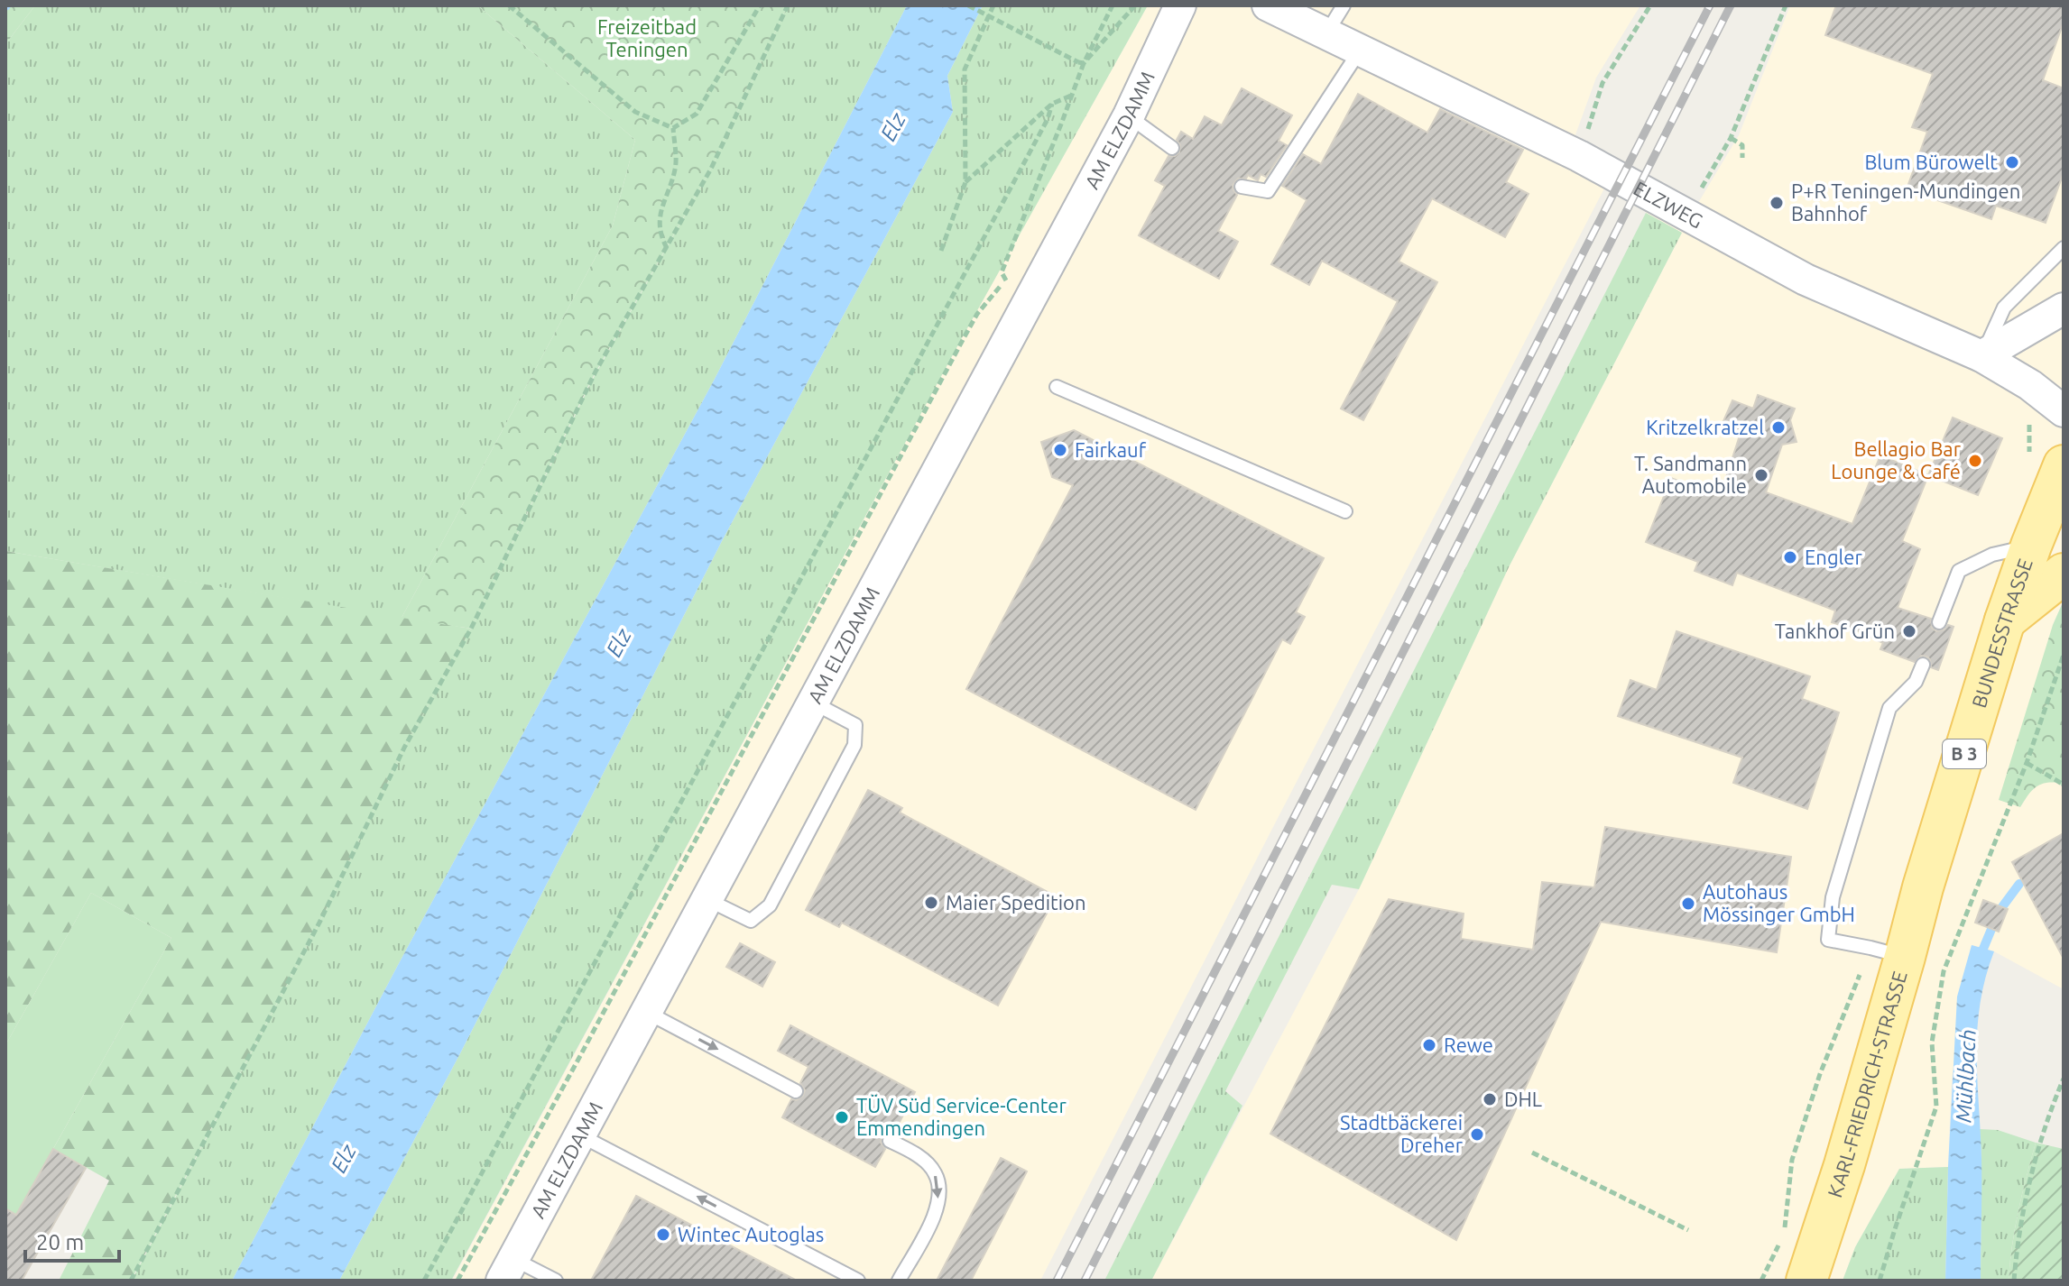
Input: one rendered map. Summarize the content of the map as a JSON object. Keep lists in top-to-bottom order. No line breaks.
{"streets":{"main road":["BUNDESSTRASSE","B 3","KARL-FRIEDRICH-STRASSE"],"street":["AM ELZDAMM","ELZWEG"]},"crossings":[["BUNDESSTRASSE","KARL-FRIEDRICH-STRASSE"]],"water":["Elz","Mühlbach"],"parks":["Freizeitbad Teningen"],"places":["Blum Bürowelt","P+R Teningen-Mundingen Bahnhof","Kritzelkratzel","Fairkauf","Bellagio Bar Lounge & Café","T. Sandmann Automobile","Engler","Tankhof Grün","Maier Spedition","Autohaus Mössinger GmbH","Rewe","DHL","TÜV Süd Service-Center Emmendingen","Stadtbäckerei Dreher","Wintec Autoglas"],"scale_bar":"20 m"}
